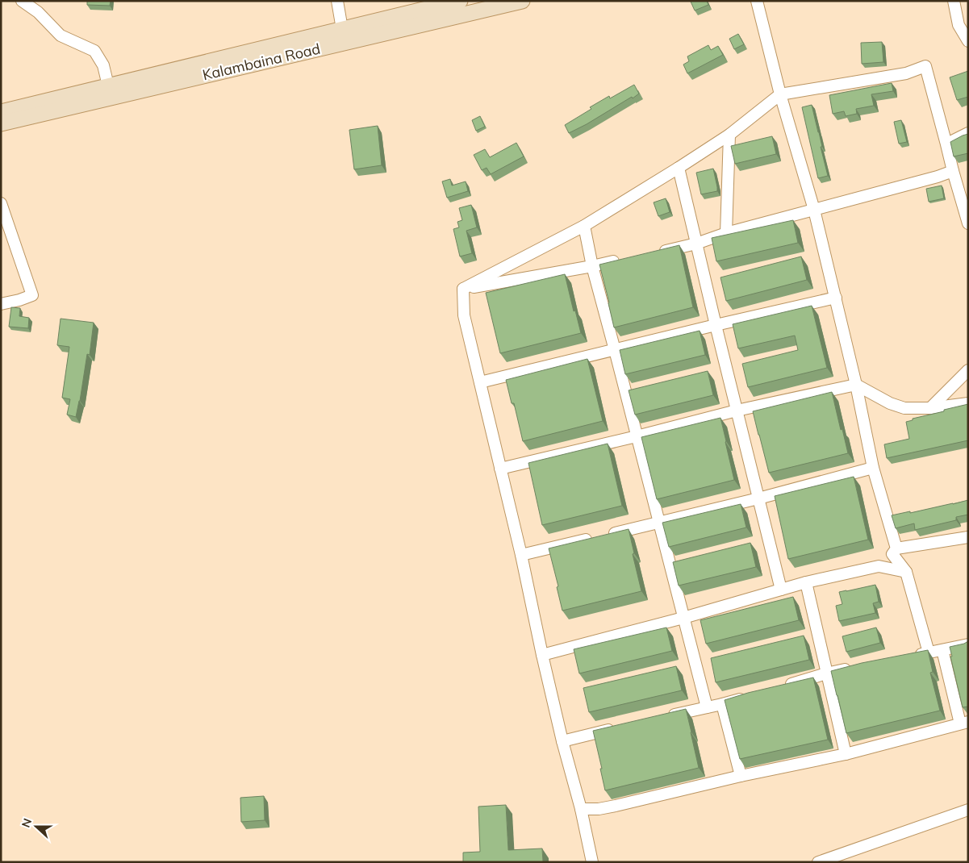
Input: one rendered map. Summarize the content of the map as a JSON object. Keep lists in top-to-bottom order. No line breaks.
{"streets":{"main road":["Kalambaina Road"]},"north":"left"}
